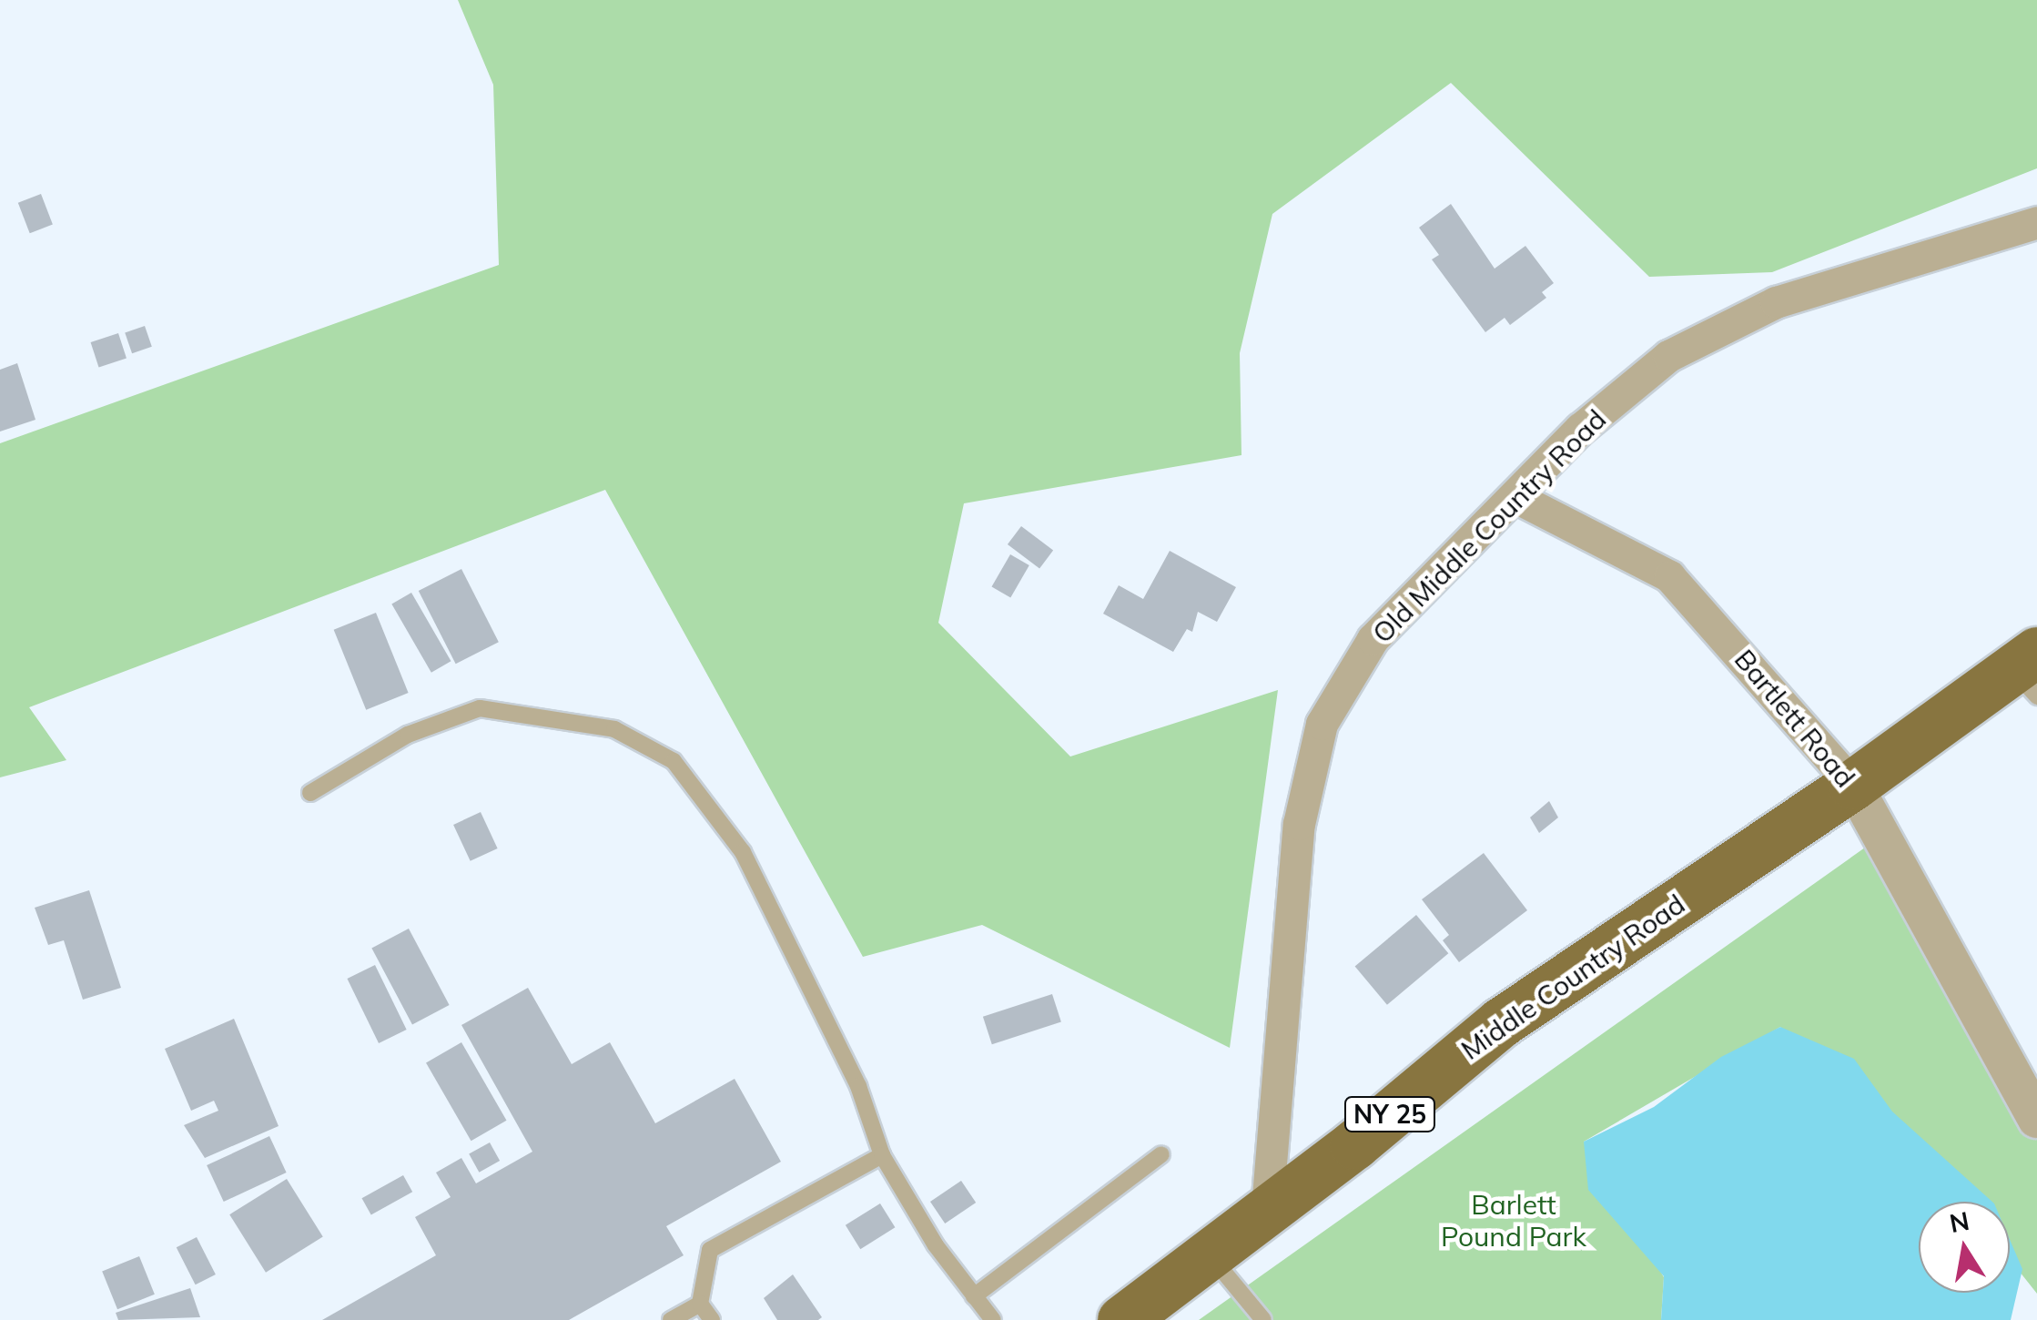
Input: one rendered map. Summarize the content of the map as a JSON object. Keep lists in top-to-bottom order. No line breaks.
{"streets":{"main road":["Middle Country Road","NY 25"],"street":["Old Middle Country Road","Bartlett Road"]},"crossings":[["Old Middle Country Road","Bartlett Road"],["Old Middle Country Road","Middle Country Road"],["Bartlett Road","Middle Country Road"]],"parks":["Barlett Pound Park"],"north":"top"}
